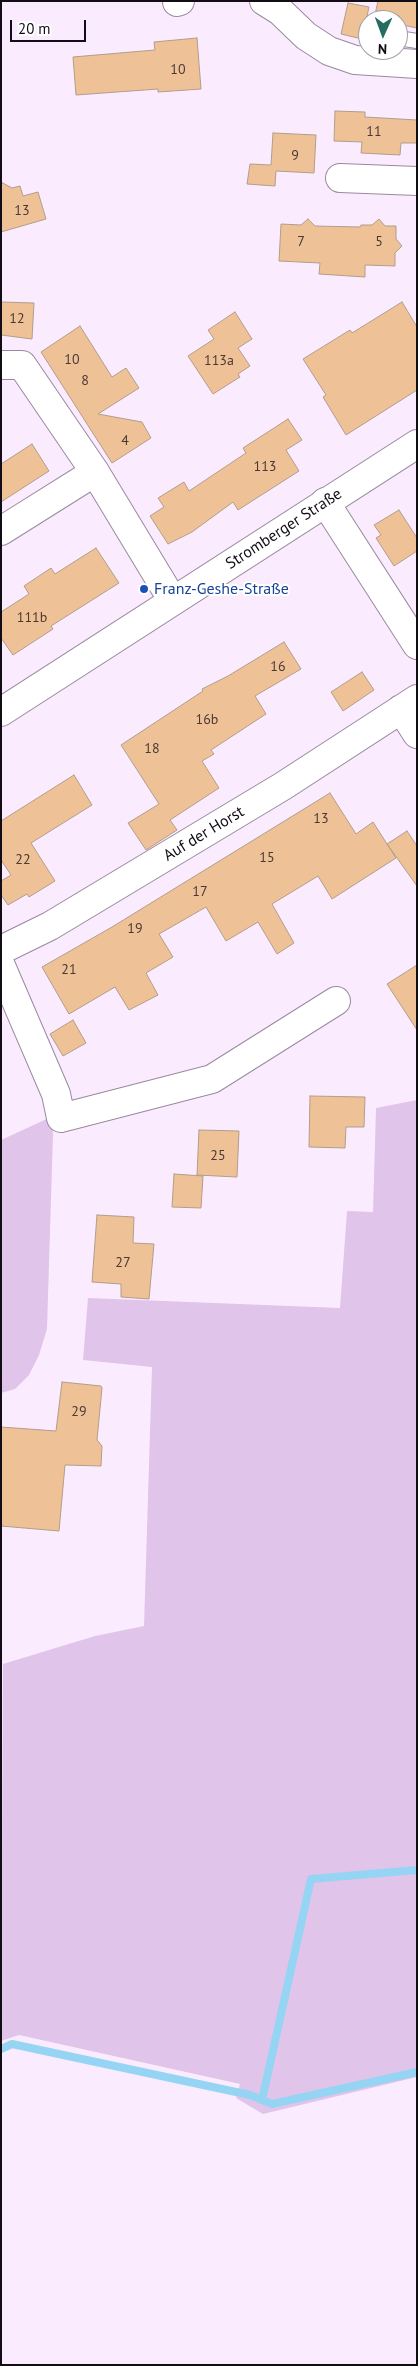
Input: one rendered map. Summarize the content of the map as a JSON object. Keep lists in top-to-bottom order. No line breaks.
{"streets":{"street":["Stromberger Straße","Auf der Horst"]},"places":["Franz-Geshe-Straße"],"house_numbers":["10","11","9","13","7","5","12","10","113a","8","4","113","111b","16","16b","18","13","15","22","17","19","21","25","27","29"],"scale_bar":"20 m","north":"bottom"}
